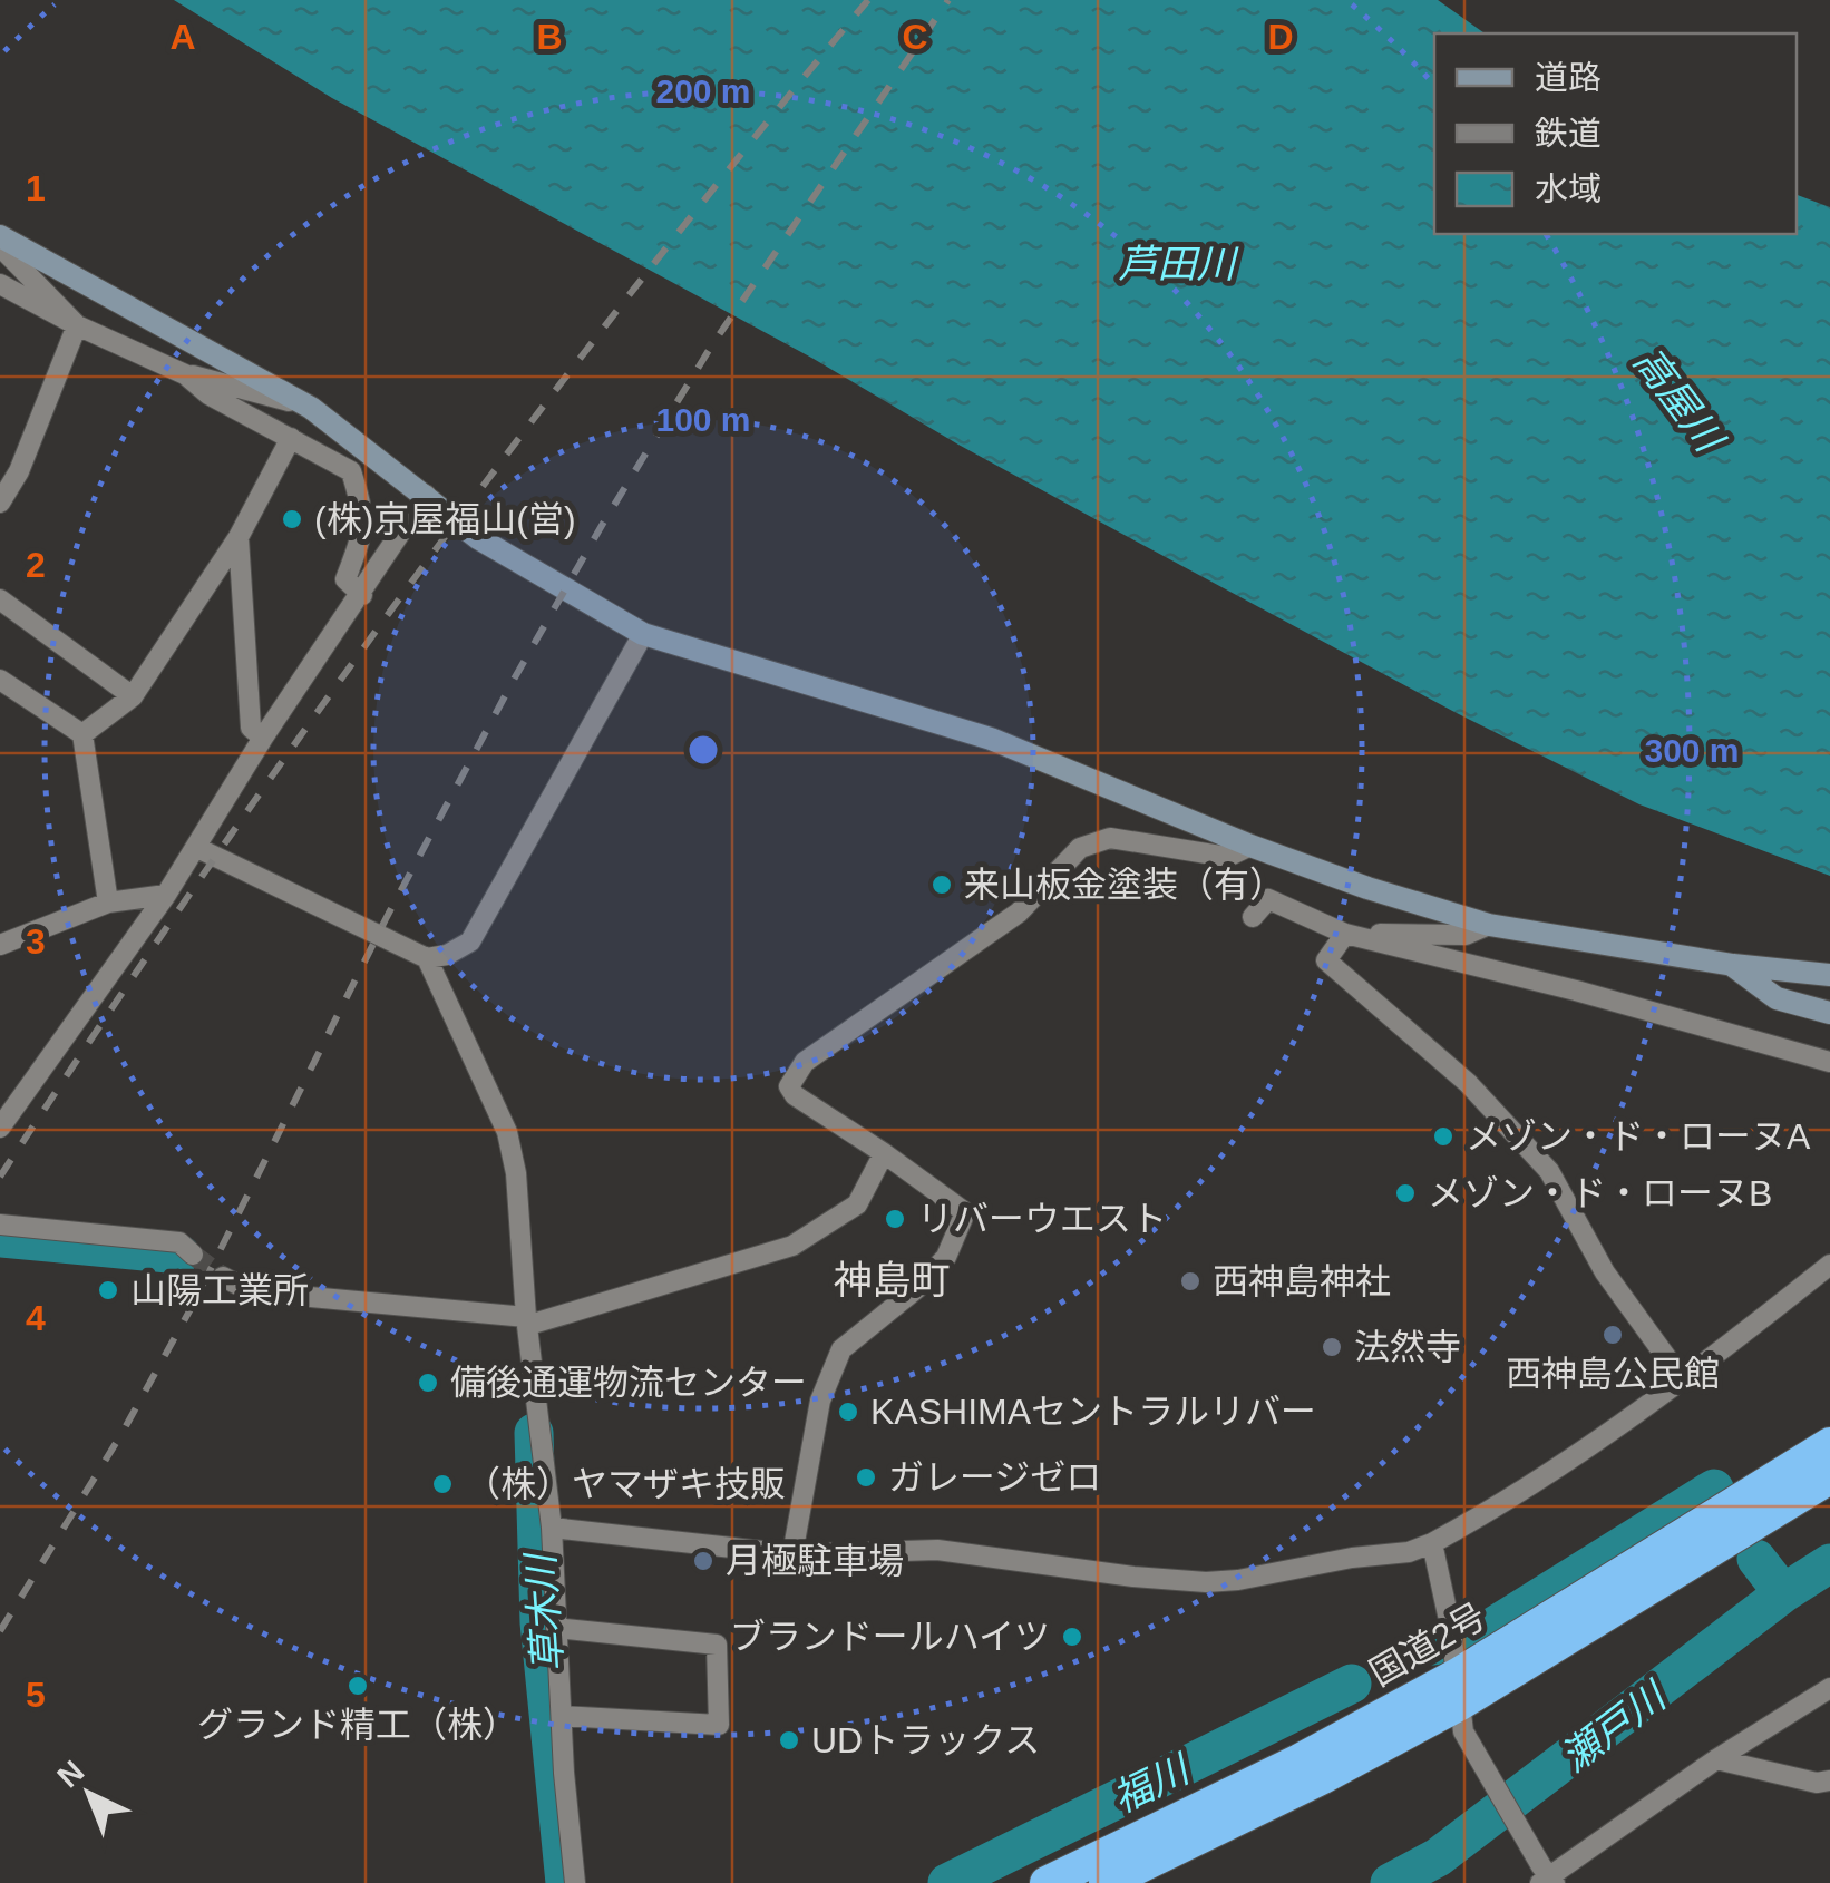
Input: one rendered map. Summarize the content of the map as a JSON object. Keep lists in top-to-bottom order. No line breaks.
{"streets":{"highway":["国道2号"]},"districts":["神島町"],"water":["芦田川","高屋川","草木川","瀬戸川","福川"],"places":["(株)京屋福山(営)","来山板金塗装（有）","メゾン・ド・ローヌA","メゾン・ド・ローヌB","リバーウエスト","西神島神社","山陽工業所","西神島公民館","法然寺","備後通運物流センター","KASHIMAセントラルリバー","ガレージゼロ","（株）ヤマザキ技販","月極駐車場","ブランドールハイツ","グランド精工（株）","UDトラックス"],"legend":["道路","鉄道","水域"],"north":"top left","grid":{"columns":["A","B","C","D"],"rows":["1","2","3","4","5"]},"rings":["200 m","100 m","300 m"]}
